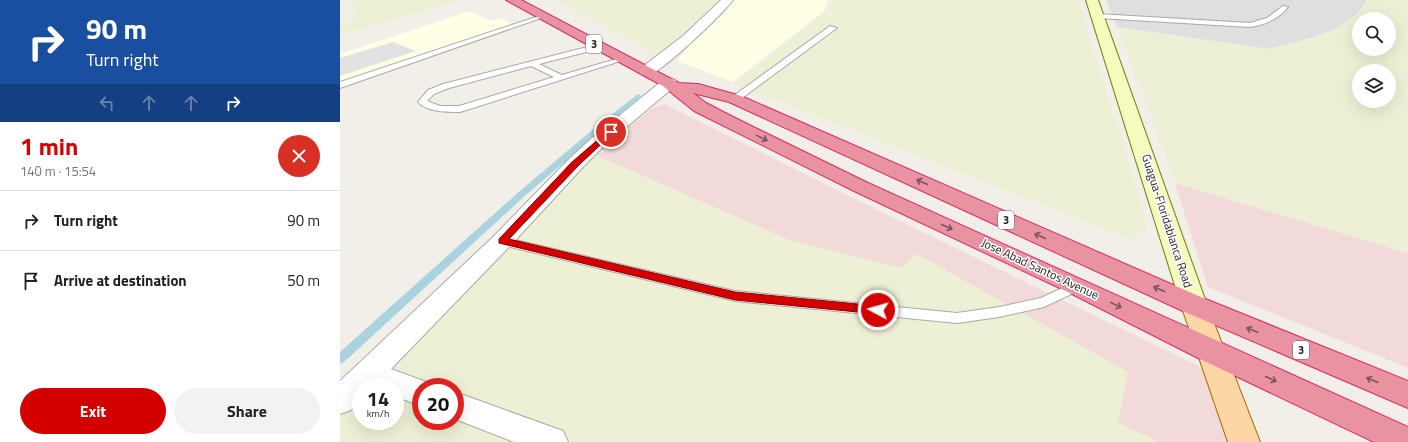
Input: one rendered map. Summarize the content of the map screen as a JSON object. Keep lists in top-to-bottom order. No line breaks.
{"streets":{"highway":["3","Jose Abad Santos Avenue"],"main road":["Guagua-Floridablanca Road"]},"crossings":[["Guagua-Floridablanca Road","Jose Abad Santos Avenue"]],"page":{"turn":["90 m","Turn right"],"heading":["1 min","140 m · 15:54"],"list":[{"name":"Turn right","value":"90 m"},{"name":"Arrive at destination","value":"50 m"}],"speed":"14 km/h","limit":"20","buttons":["Exit","Share"]}}
